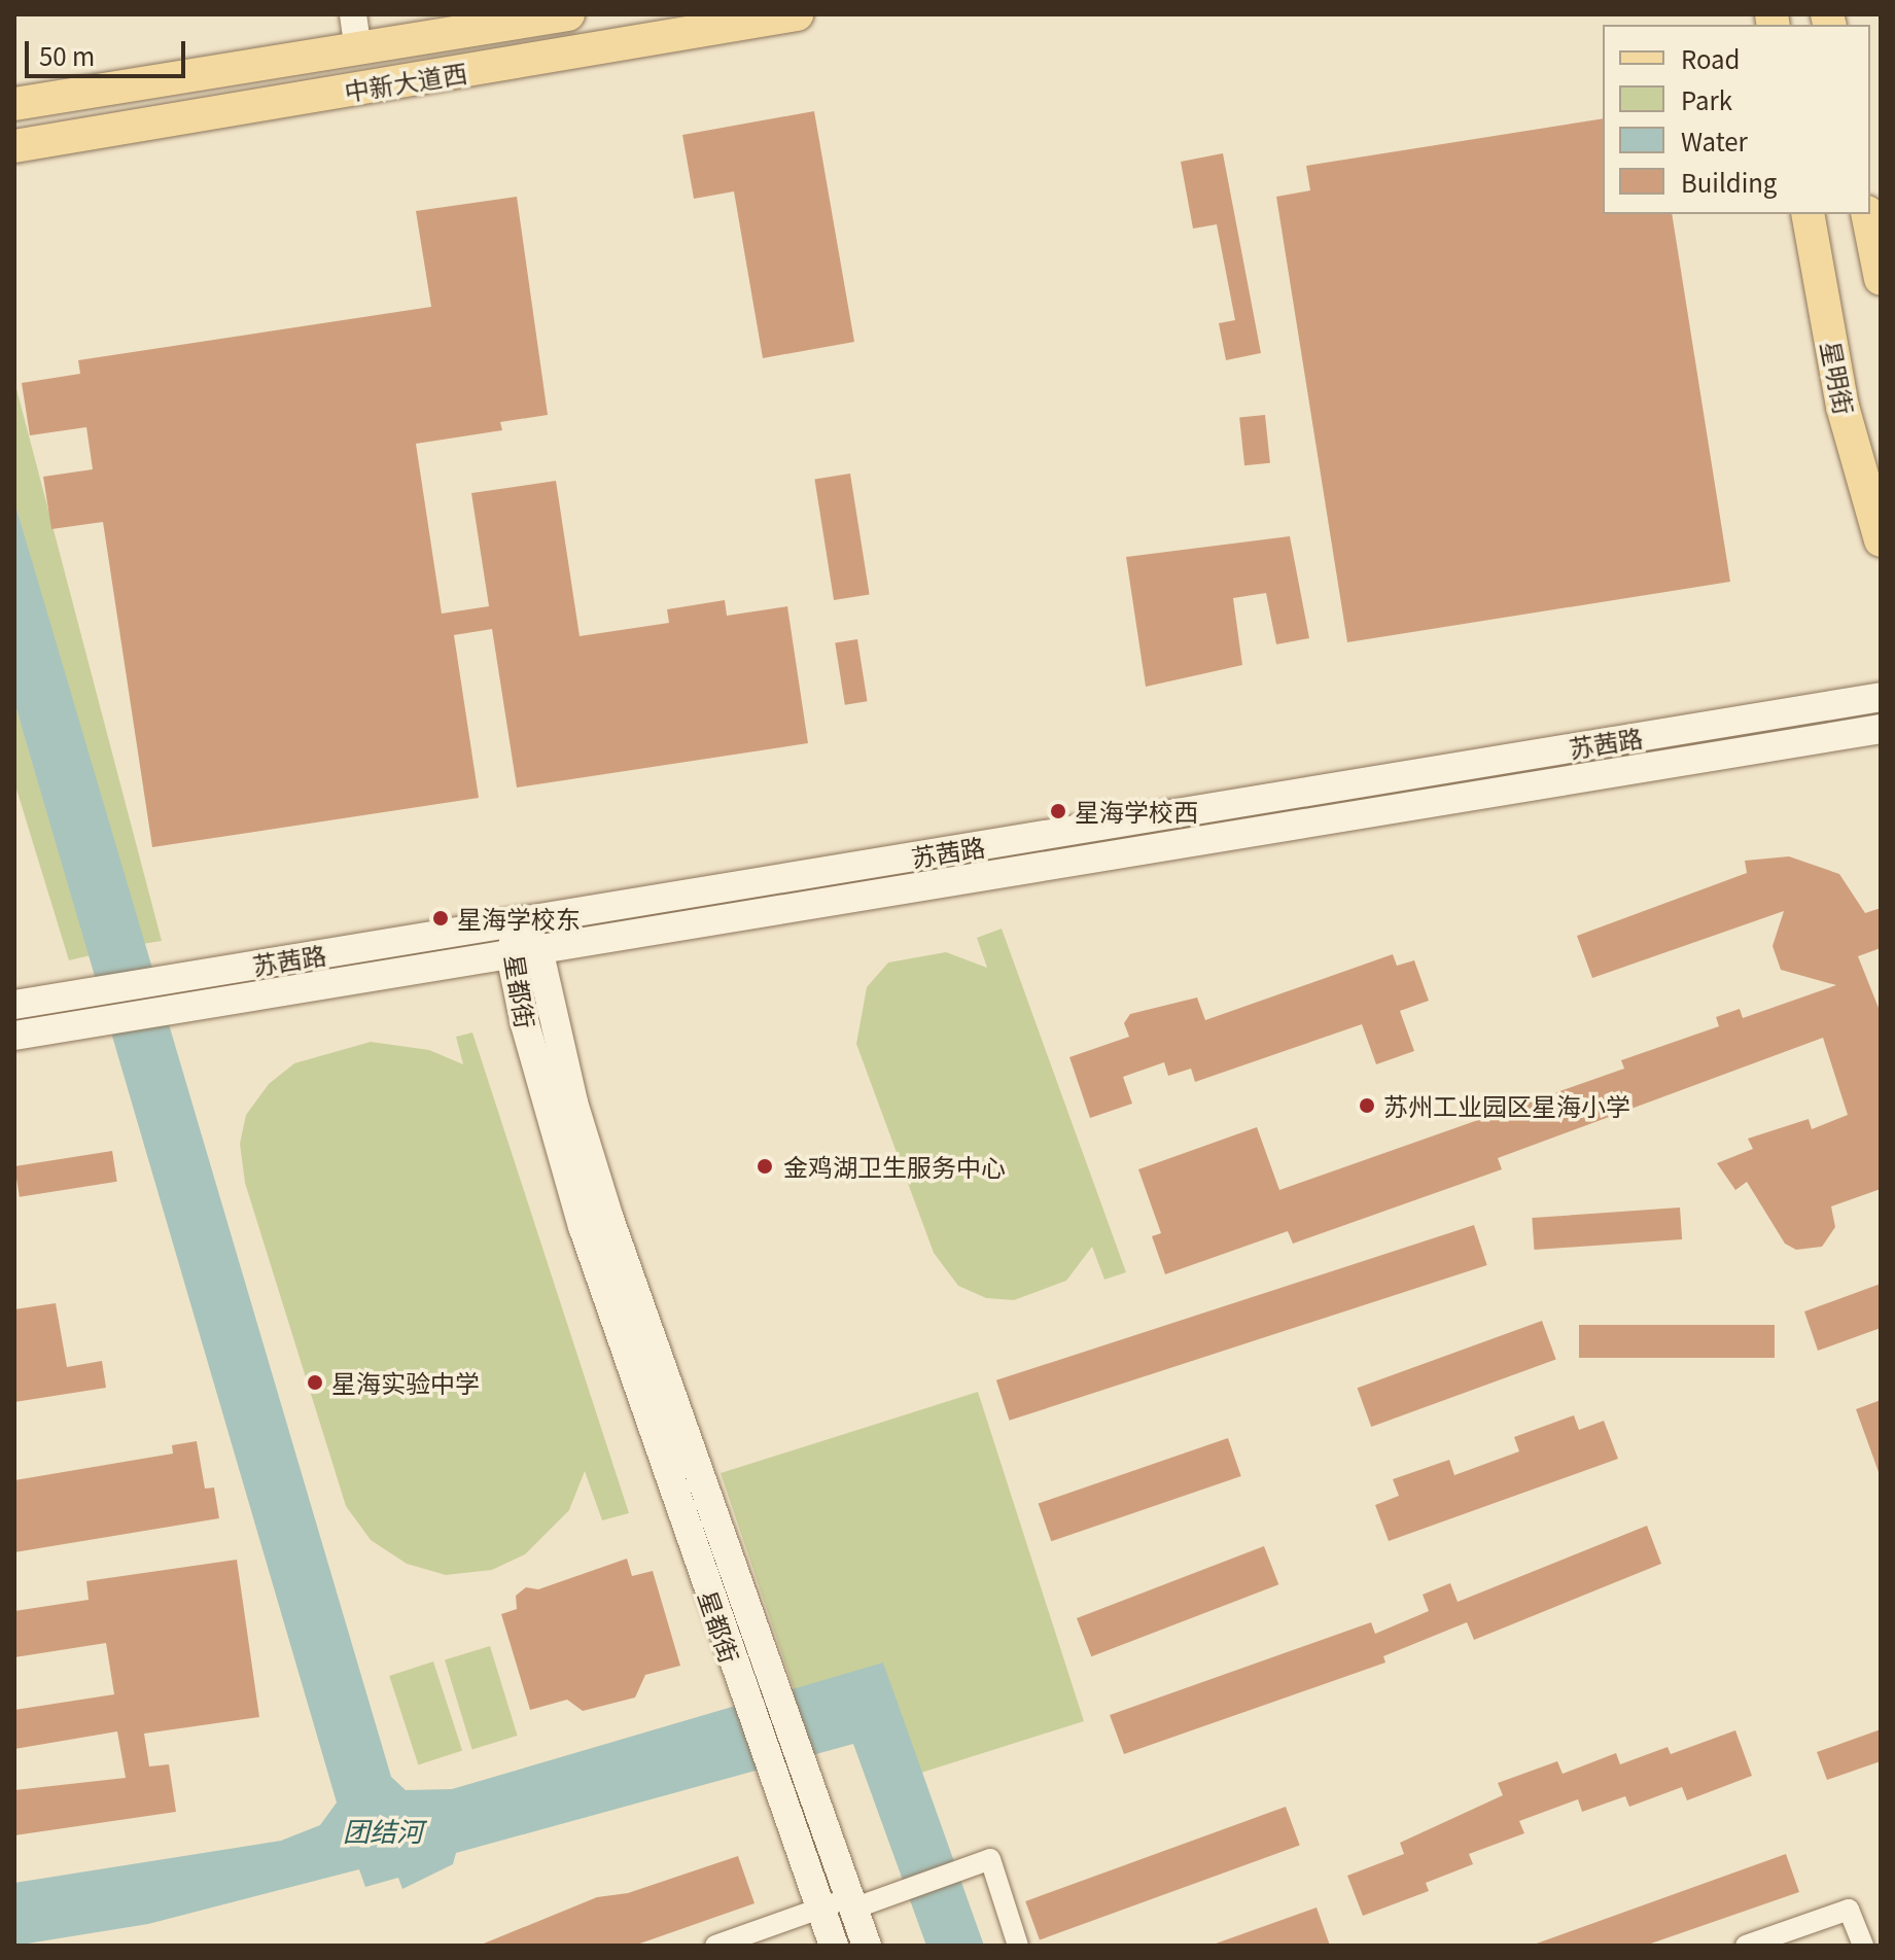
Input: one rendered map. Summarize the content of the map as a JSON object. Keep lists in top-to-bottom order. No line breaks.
{"streets":{"main road":["中新大道西","星明街","苏茜路","星都街"]},"crossings":[["苏茜路","星都街"]],"water":["团结河"],"places":["星海学校西","星海学校东","苏州工业园区星海小学","金鸡湖卫生服务中心","星海实验中学"],"legend":["Road","Park","Water","Building"],"scale_bar":"50 m"}
